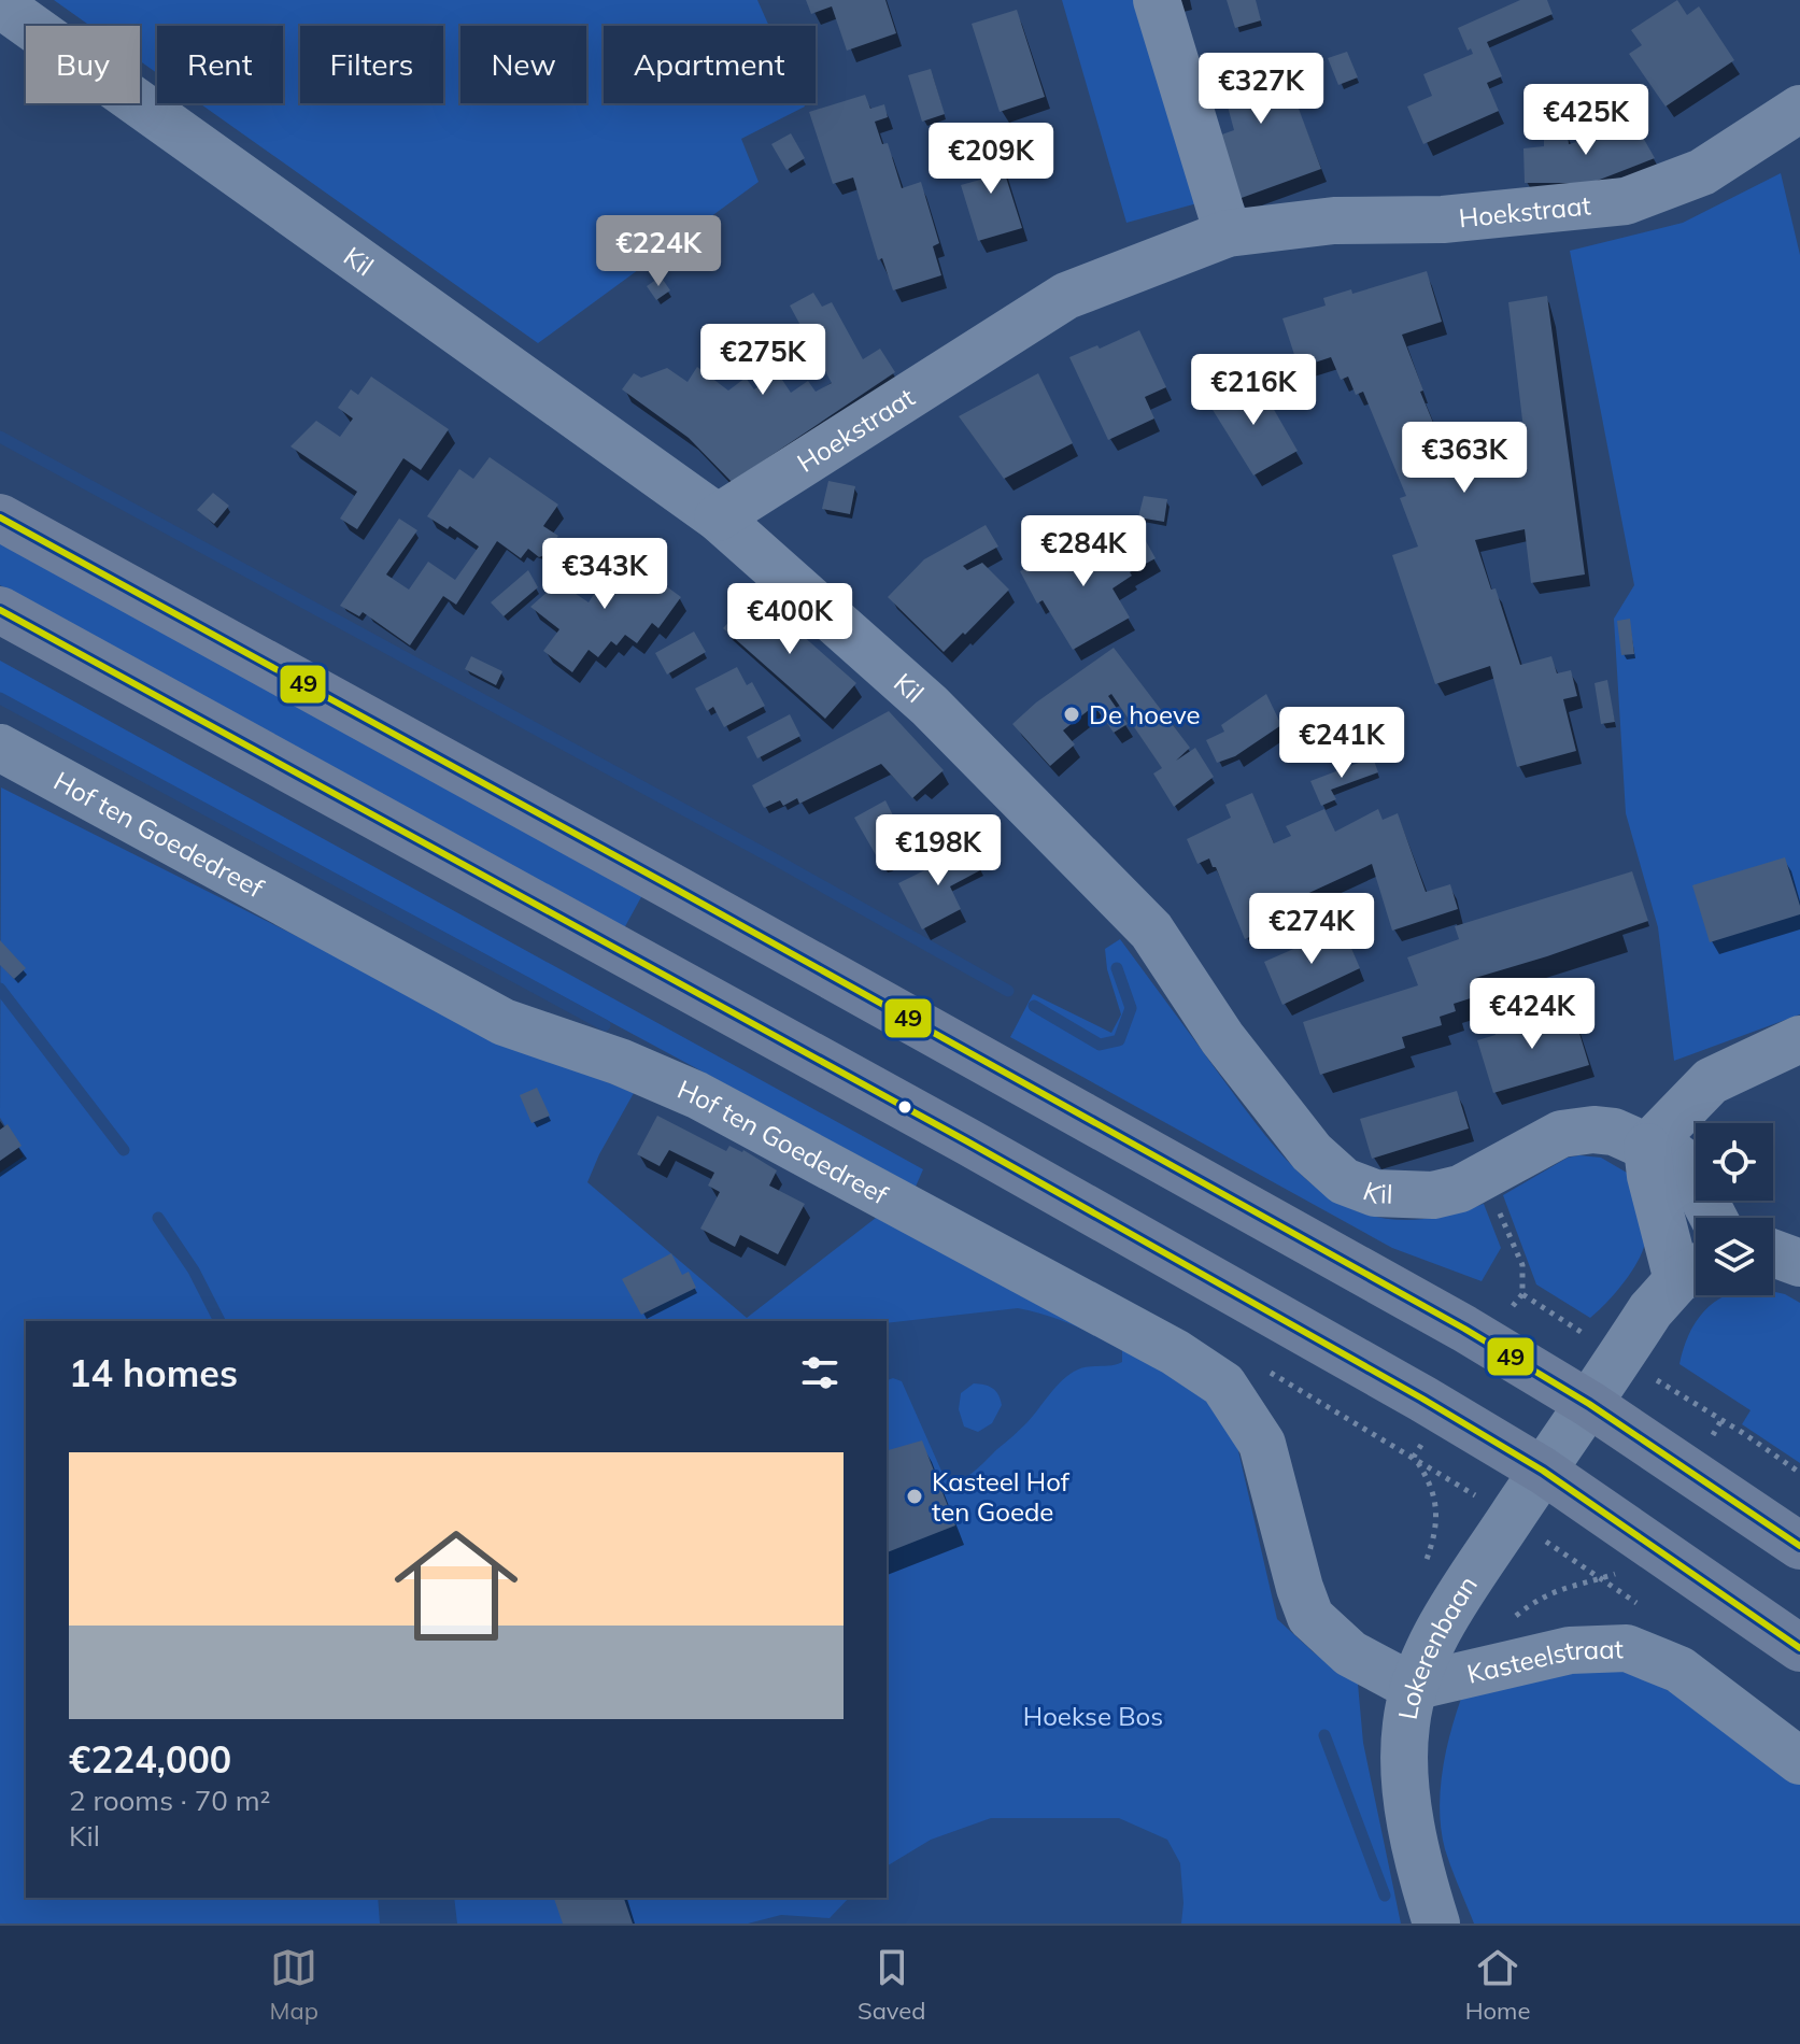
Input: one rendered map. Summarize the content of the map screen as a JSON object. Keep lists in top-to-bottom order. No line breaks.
{"streets":{"street":["Hoekstraat","Kil","Hof ten Goededreef","Lokerenbaan","Kasteelstraat"]},"crossings":[["Hoekstraat","Kil"],["Hof ten Goededreef","Lokerenbaan"],["Hof ten Goededreef","Kasteelstraat"],["Lokerenbaan","Kasteelstraat"]],"parks":["Hoekse Bos"],"places":["De hoeve","Kasteel Hof ten Goede"],"lines":["transit line 49"],"page":{"chip":["Buy","Rent","Filters","New","Apartment"],"price":["€327K","€425K","€209K","€224K","€275K","€216K","€363K","€284K","€343K","€400K","€241K","€198K","€274K","€424K"],"heading":"14 homes","list":[{"name":"€224,000","note":"2 rooms · 70 m² · Kil"}],"tabs":["Map","Saved","Home"]}}
